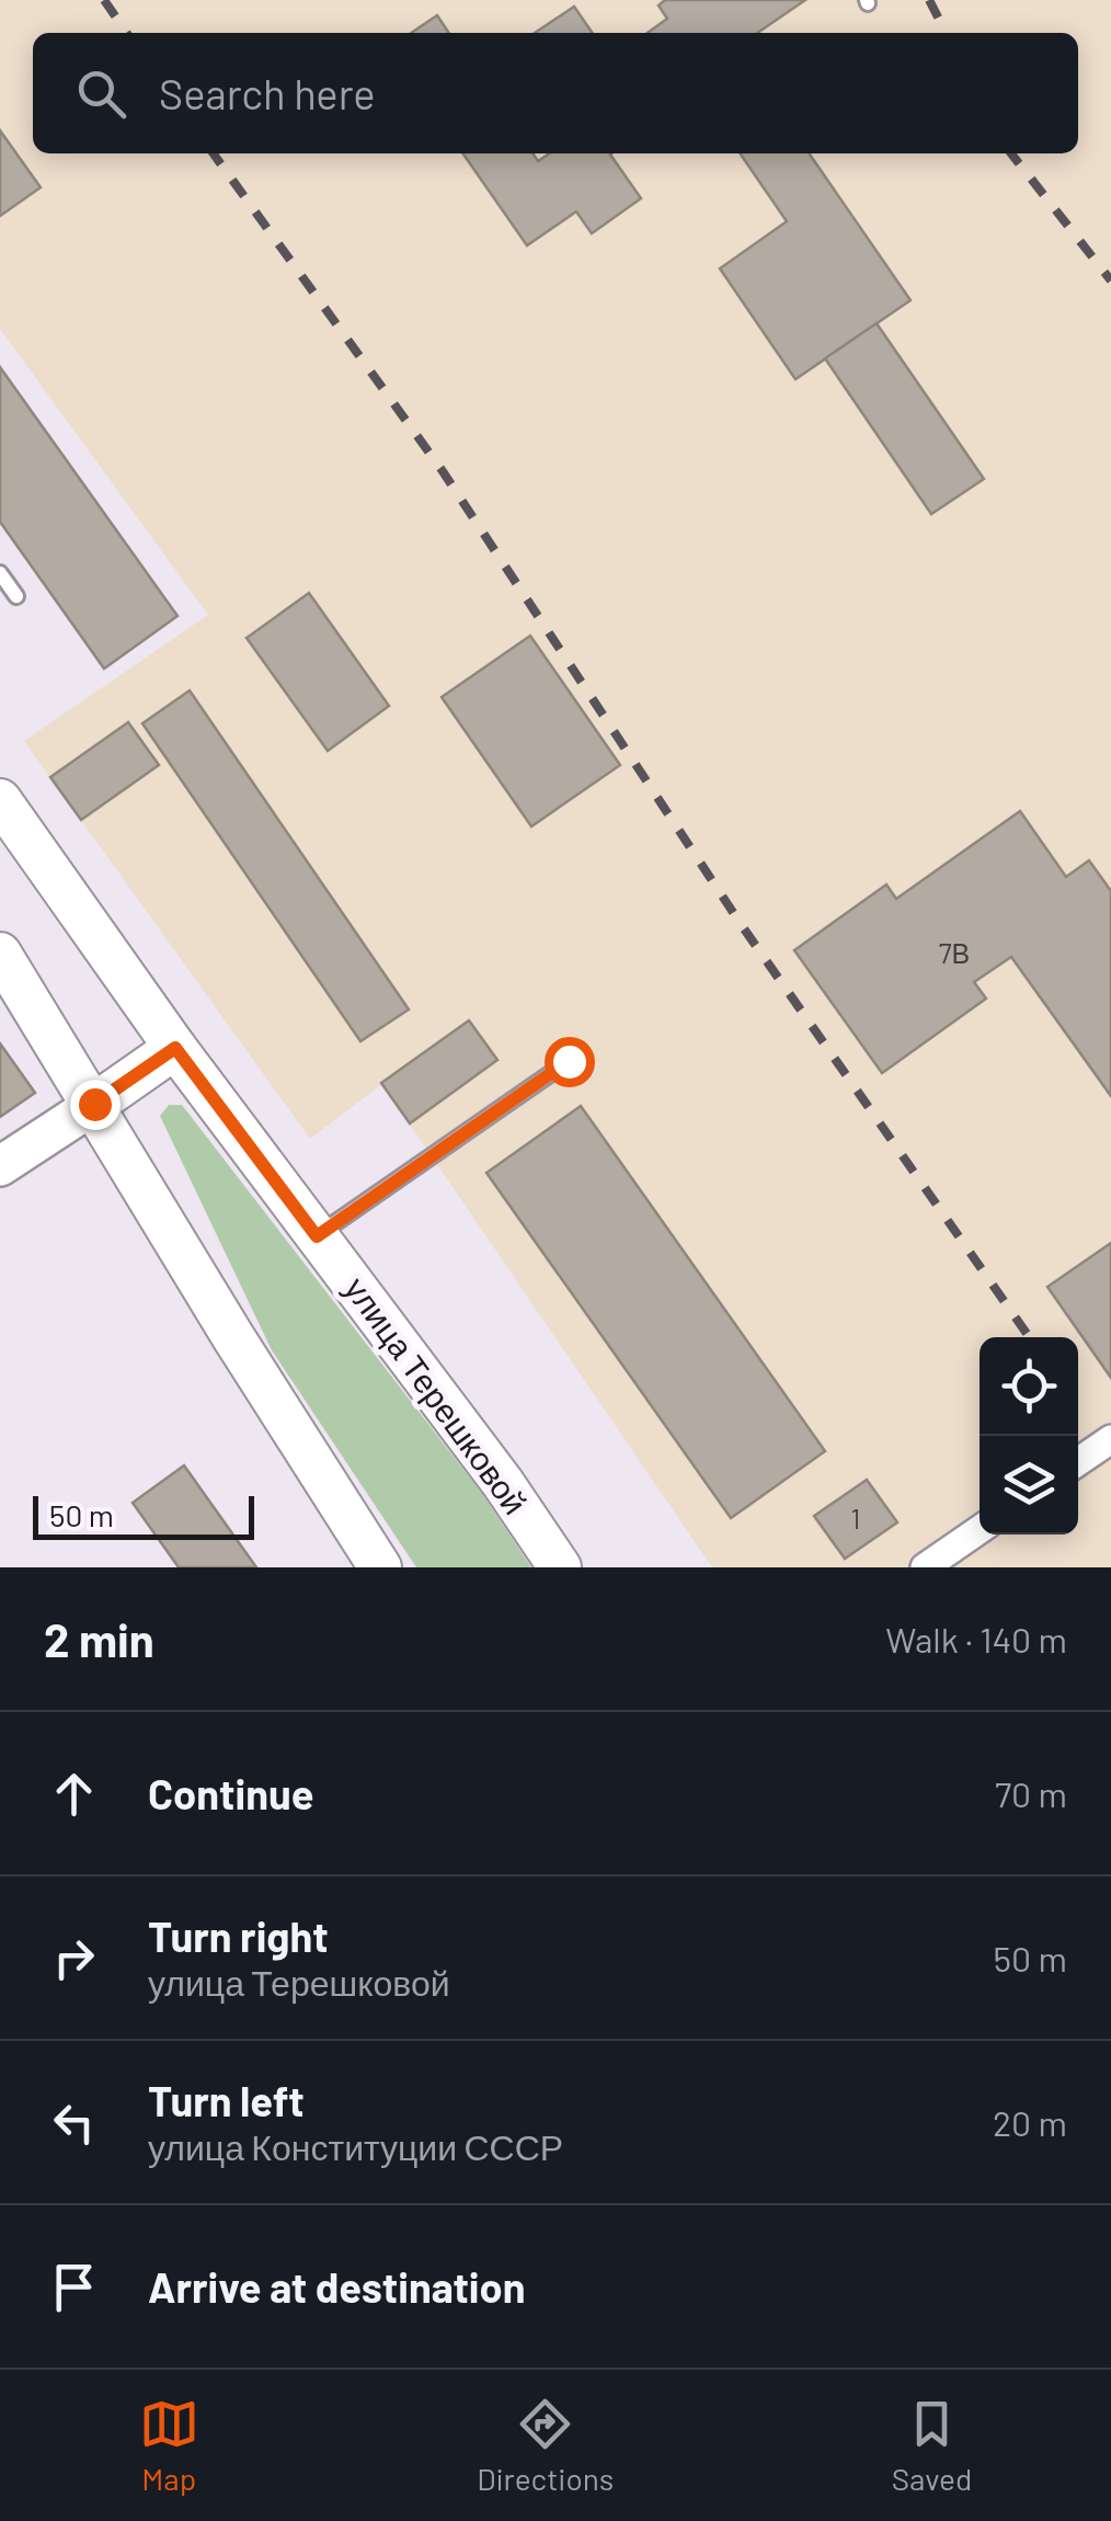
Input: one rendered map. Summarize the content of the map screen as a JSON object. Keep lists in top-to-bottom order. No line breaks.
{"streets":{"main road":["улица Терешковой"]},"house_numbers":["7В","1"],"scale_bar":"50 m","page":{"search":"Search here","scale":"50 m","heading":["2 min","Walk · 140 m"],"list":[["Continue","70 m"],["Turn right","улица Терешковой","50 m"],["Turn left","улица Конституции СССР","20 m"],"Arrive at destination"],"nav":["Map","Directions","Saved"]}}
